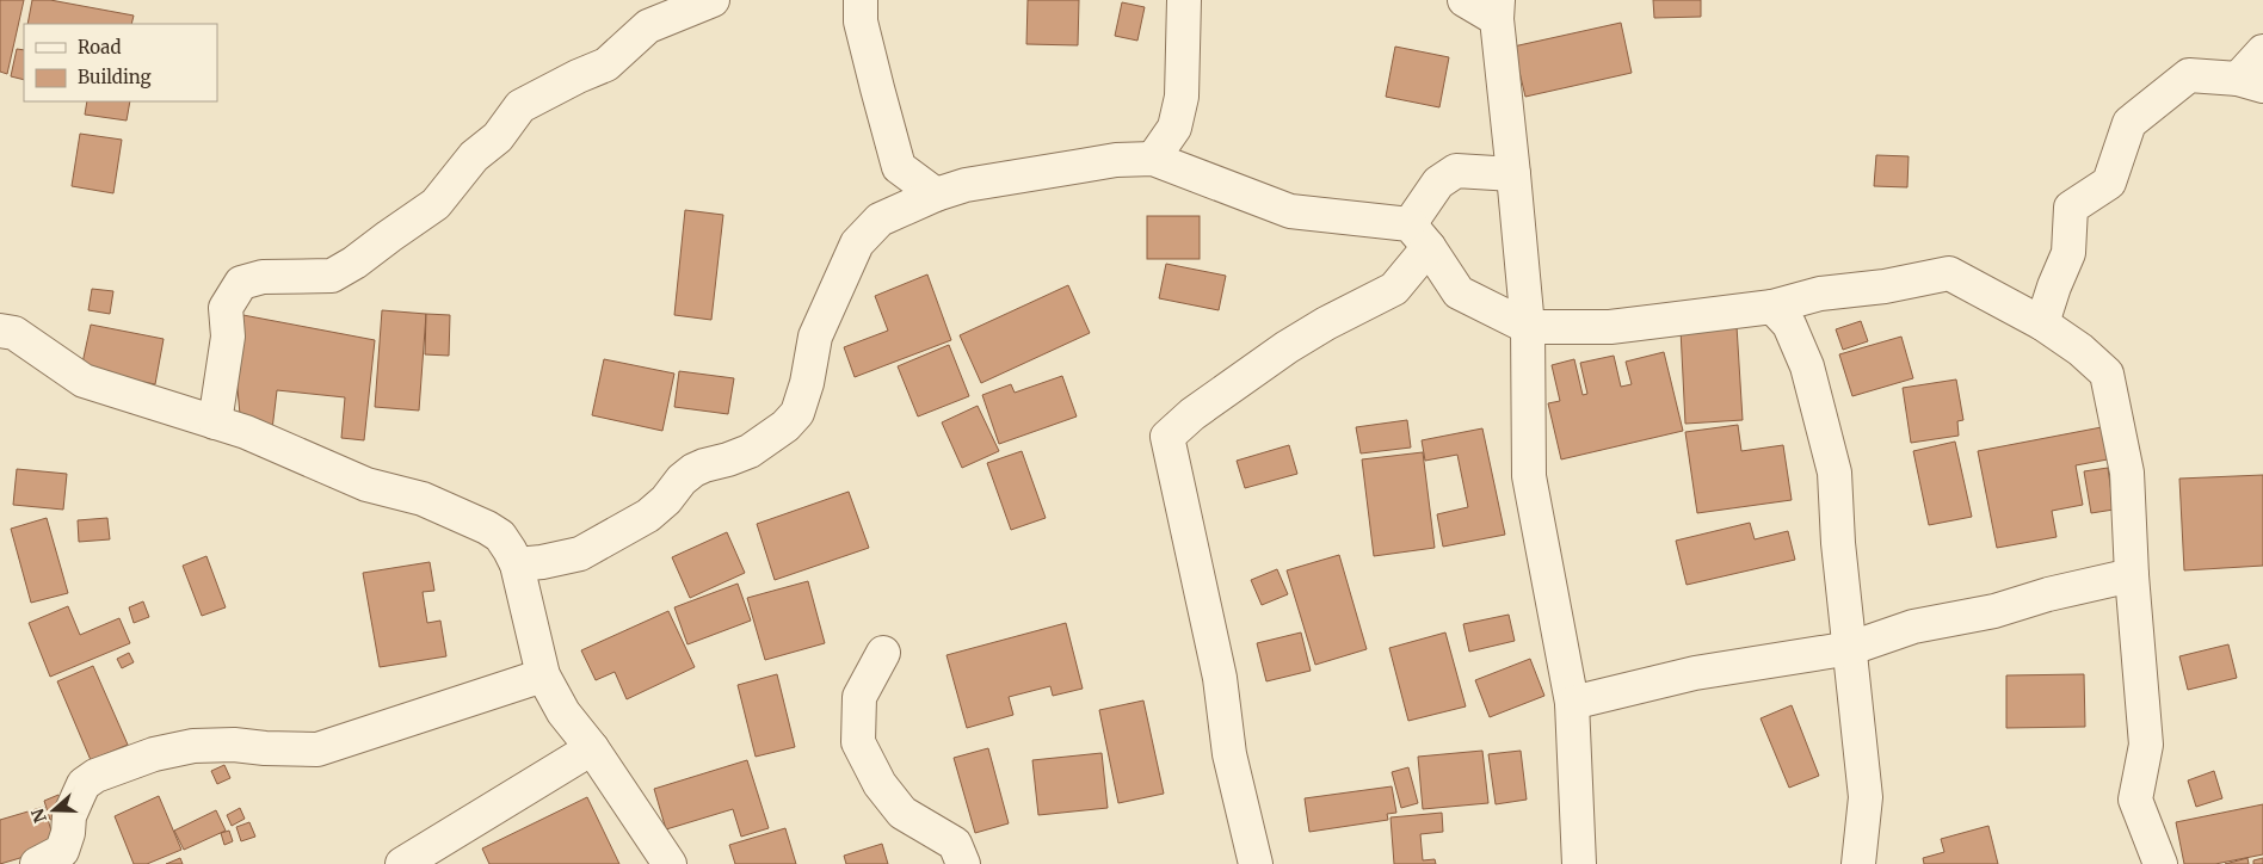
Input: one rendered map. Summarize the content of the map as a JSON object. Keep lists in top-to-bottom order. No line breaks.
{"legend":["Road","Building"],"north":"left"}
